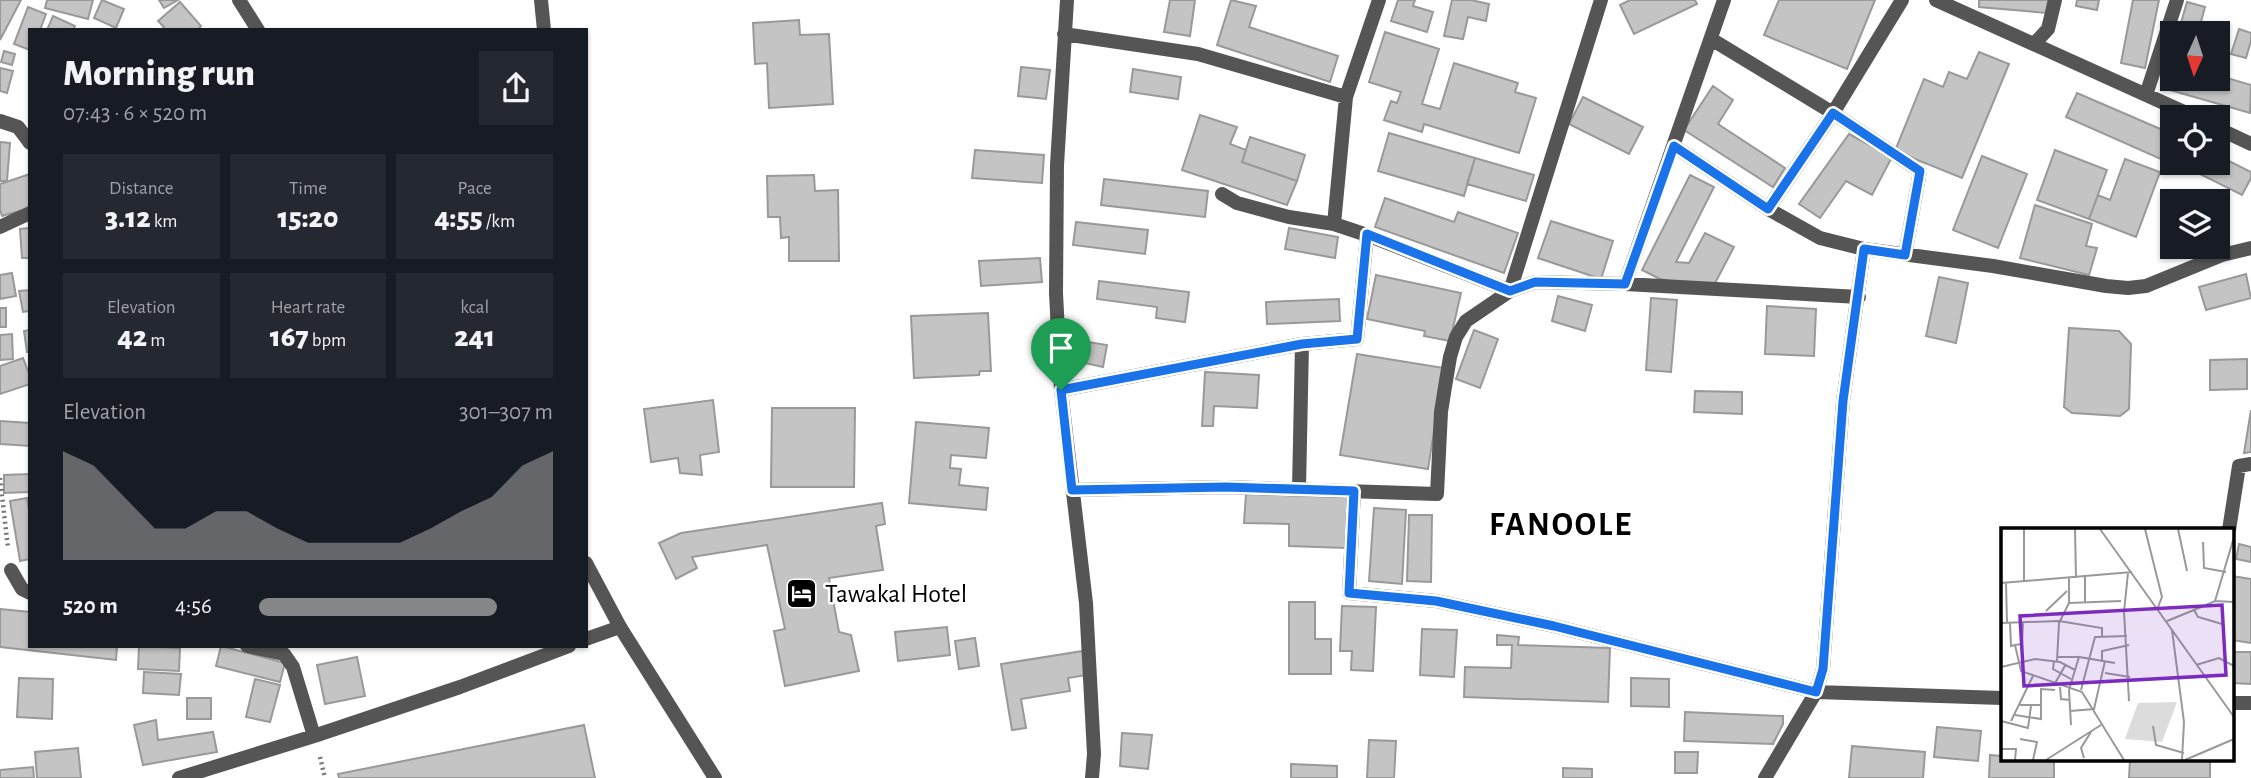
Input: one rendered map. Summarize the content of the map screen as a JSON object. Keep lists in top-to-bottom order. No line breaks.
{"districts":["FANOOLE"],"places":{"hotel":["Tawakal Hotel"]},"north":"bottom","page":{"heading":["Morning run","07:43 · 6 × 520 m"],"stats":[["Distance","3.12 km"],["Time","15:20"],["Pace","4:55 /km"],["Elevation","42 m"],["Heart rate","167 bpm"],["kcal","241"]],"chart":["Elevation","301–307 m"],"list":[{"name":"520 m","note":"4:56"}]}}
